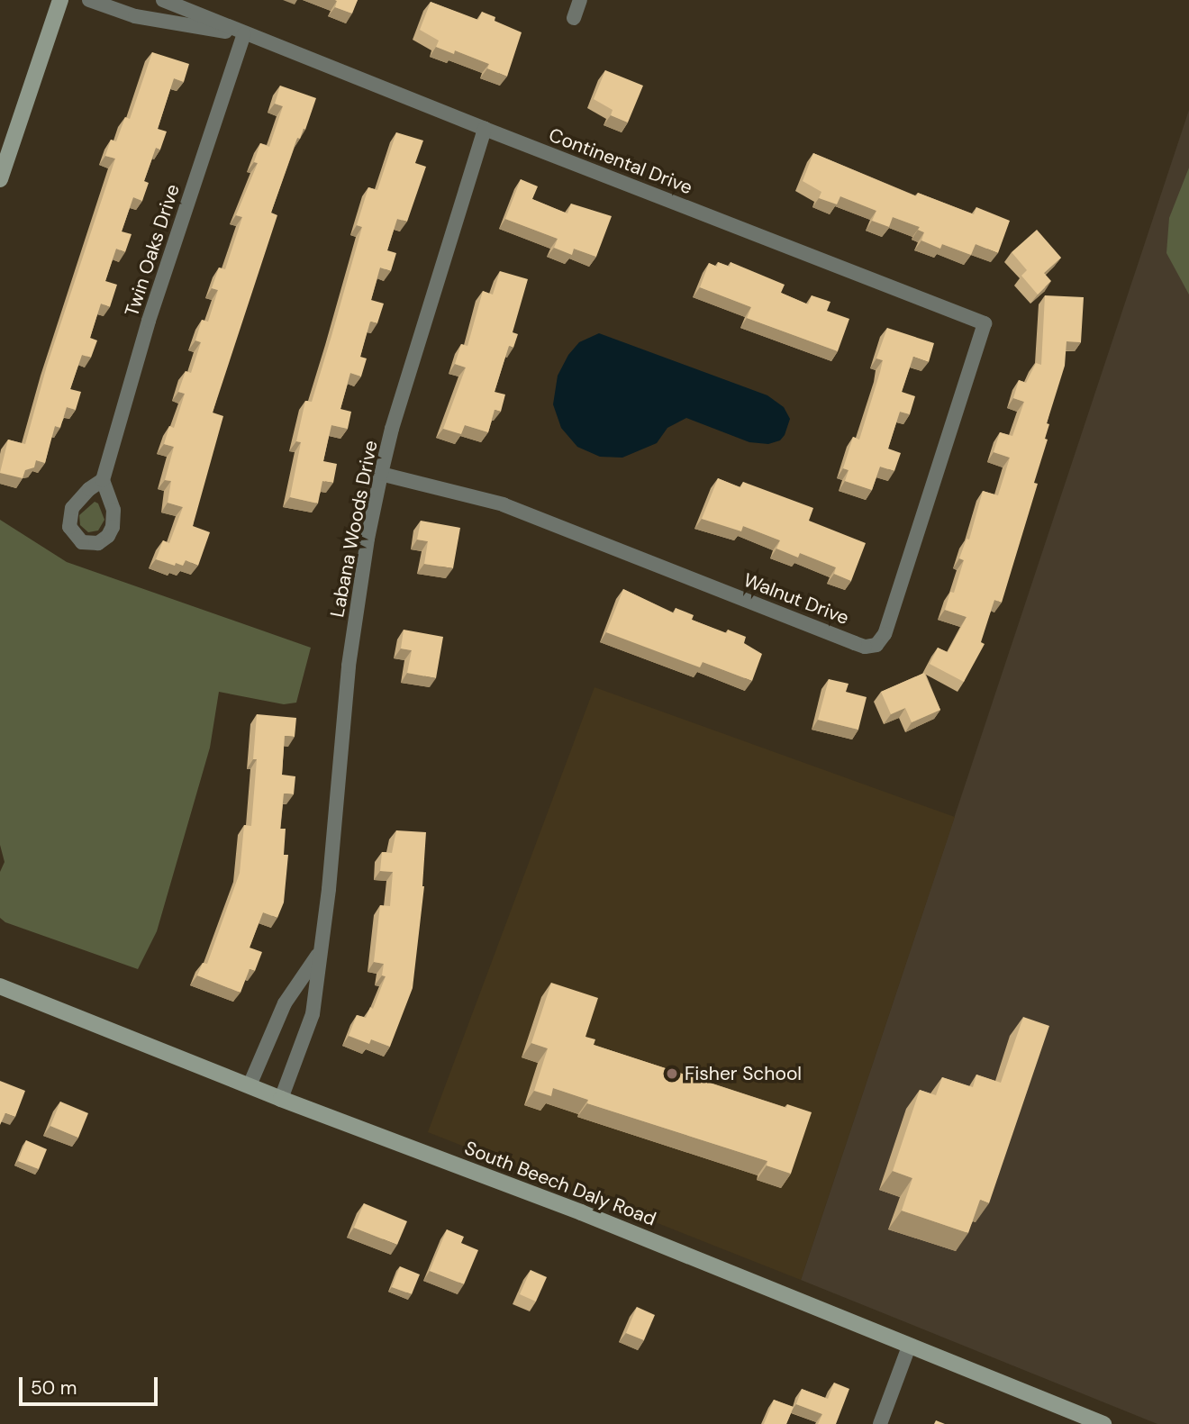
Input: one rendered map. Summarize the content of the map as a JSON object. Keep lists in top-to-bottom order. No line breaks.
{"streets":{"street":["Continental Drive","Twin Oaks Drive","Labana Woods Drive","Walnut Drive","South Beech Daly Road"]},"crossings":[["Continental Drive","Twin Oaks Drive"],["Continental Drive","Labana Woods Drive"],["Continental Drive","Walnut Drive"],["Labana Woods Drive","Walnut Drive"],["Labana Woods Drive","South Beech Daly Road"]],"places":["Fisher School"],"scale_bar":"50 m"}
